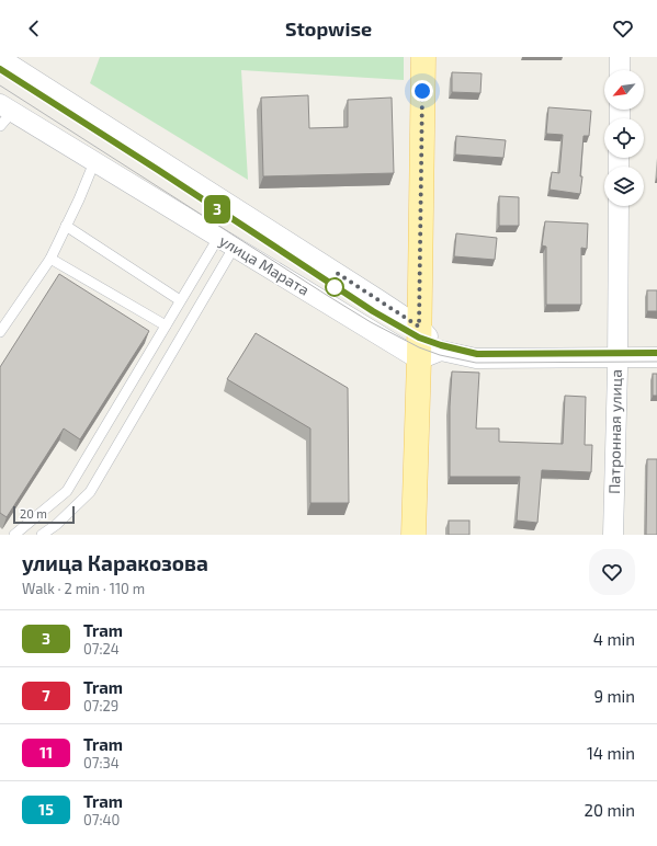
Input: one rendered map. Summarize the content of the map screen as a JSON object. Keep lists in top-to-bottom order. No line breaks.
{"streets":{"street":["улица Марата","Патронная улица"]},"lines":["tram line 3"],"scale_bar":"20 m","north":"bottom left","page":{"header":"Stopwise","on_map":"3","scale":"20 m","heading":["улица Каракозова","Walk · 2 min · 110 m"],"list":[{"mark":"3","name":"Tram","note":"07:24","value":"4 min"},{"mark":"7","name":"Tram","note":"07:29","value":"9 min"},{"mark":"11","name":"Tram","note":"07:34","value":"14 min"},{"mark":"15","name":"Tram","note":"07:40","value":"20 min"}]}}
